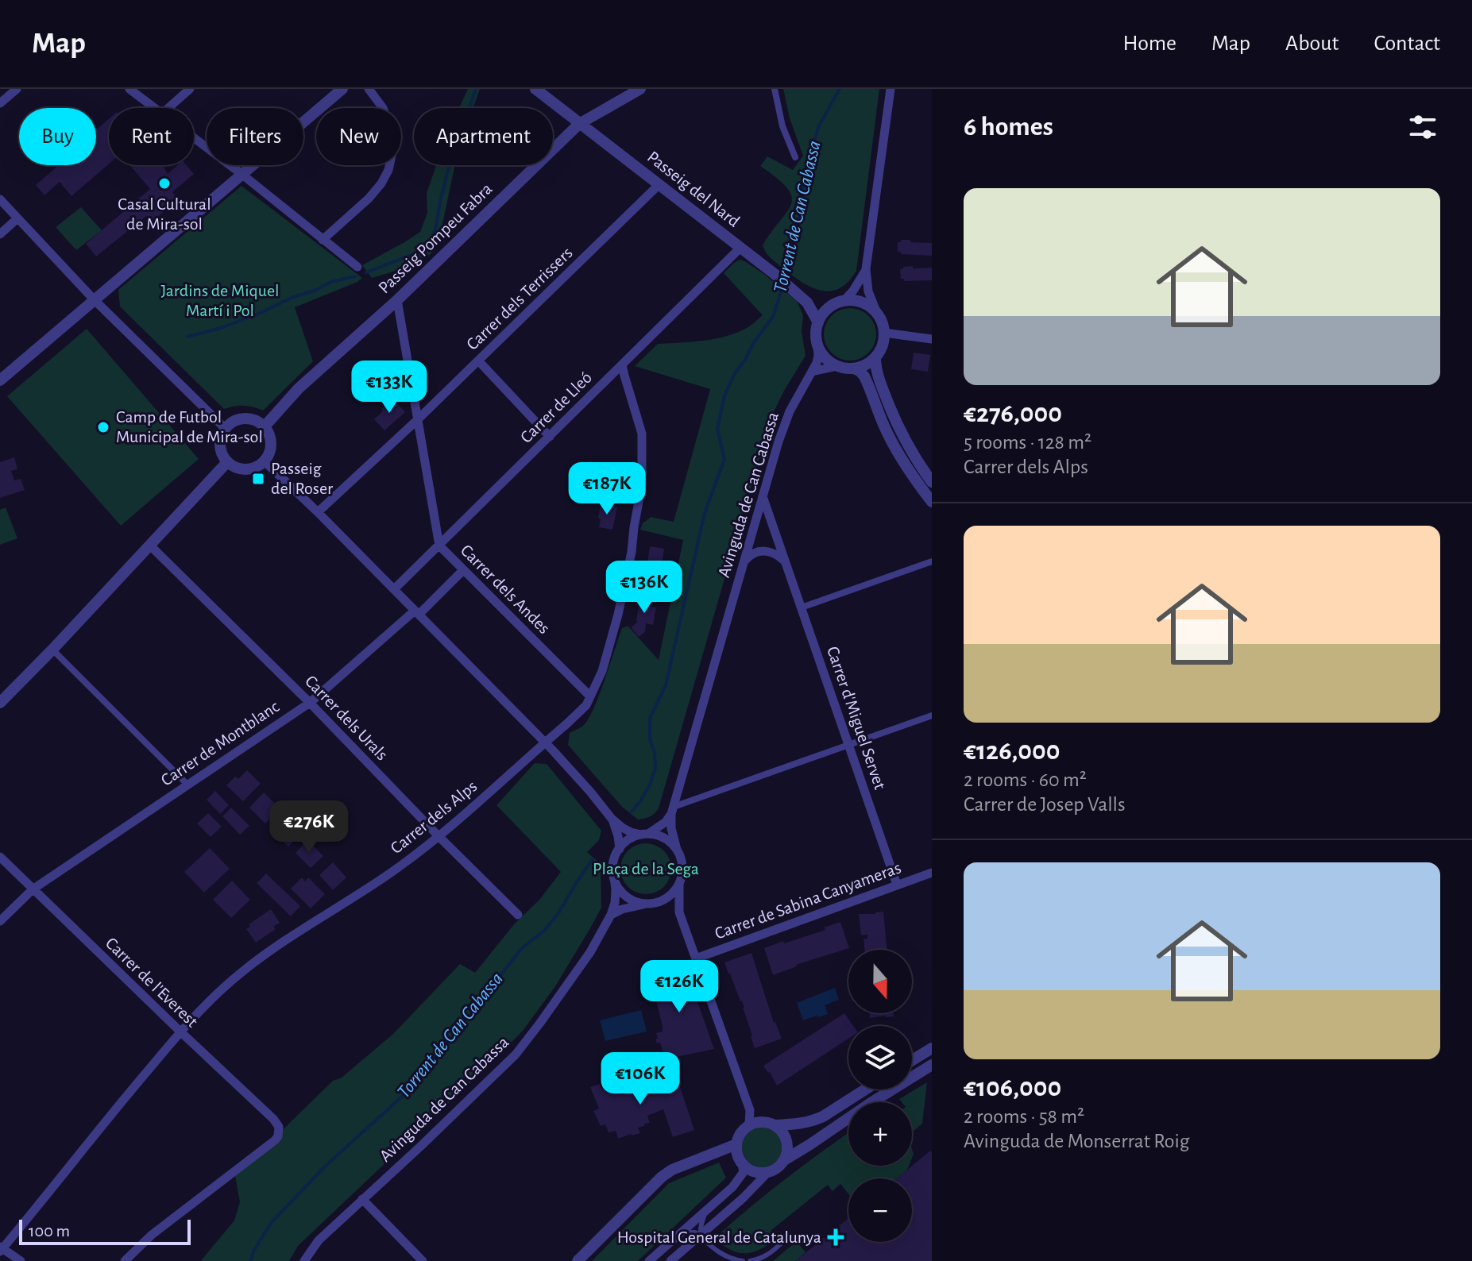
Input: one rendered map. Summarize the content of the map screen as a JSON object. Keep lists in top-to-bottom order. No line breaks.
{"streets":{"street":["Passeig del Nard","Passeig Pompeu Fabra","Carrer dels Terrissers","Carrer de Lleó","Avinguda de Can Cabassa","Carrer dels Andes","Carrer dels Urals","Carrer d'Miguel Servet","Carrer de Montblanc","Carrer dels Alps","Carrer de Sabina Canyameras","Carrer de l'Everest"]},"crossings":[["Passeig del Nard","Passeig Pompeu Fabra"],["Passeig del Nard","Carrer dels Terrissers"],["Passeig del Nard","Carrer de Lleó"],["Passeig del Nard","Avinguda de Can Cabassa"],["Passeig Pompeu Fabra","Carrer dels Andes"],["Carrer dels Terrissers","Carrer dels Andes"],["Carrer de Lleó","Carrer dels Andes"],["Carrer de Lleó","Carrer dels Alps"],["Avinguda de Can Cabassa","Carrer d'Miguel Servet"],["Carrer dels Andes","Carrer de Montblanc"],["Carrer dels Andes","Carrer dels Alps"],["Carrer dels Urals","Carrer de Montblanc"],["Carrer dels Urals","Carrer dels Alps"],["Carrer d'Miguel Servet","Carrer de Sabina Canyameras"],["Carrer de Montblanc","Carrer de l'Everest"],["Carrer dels Alps","Carrer de l'Everest"]],"water":["Torrent de Can Cabassa"],"parks":["Jardins de Miquel Martí i Pol","Plaça de la Sega"],"places":{"other":["Casal Cultural de Mira-sol","Camp de Futbol Municipal de Mira-sol"],"transit":["Passeig del Roser"],"health":["Hospital General de Catalunya"]},"scale_bar":"100 m","north":"bottom","page":{"header":"Map","nav":["Home","Map","About","Contact"],"heading":"6 homes","chip":["Buy","Rent","Filters","New","Apartment"],"list":[{"name":"€276,000","note":"5 rooms · 128 m² · Carrer dels Alps"},{"name":"€126,000","note":"2 rooms · 60 m² · Carrer de Josep Valls"},{"name":"€106,000","note":"2 rooms · 58 m² · Avinguda de Monserrat Roig"}],"price":["€133K","€187K","€136K","€276K","€126K","€106K"],"map_buttons":["+","−"],"scale":"100 m"}}
